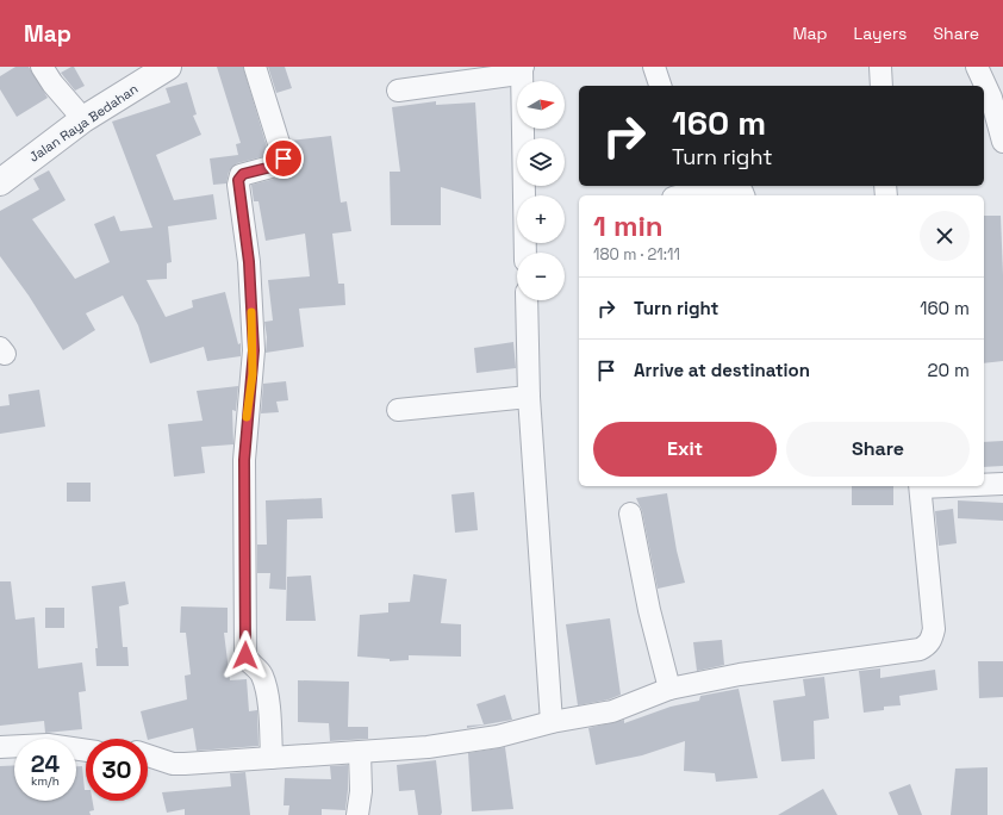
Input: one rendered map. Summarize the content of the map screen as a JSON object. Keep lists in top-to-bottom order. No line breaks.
{"streets":{"street":["Jalan Raya Bedahan"]},"north":"right","page":{"header":"Map","nav":["Map","Layers","Share"],"map_buttons":["+","−"],"turn":["160 m","Turn right"],"heading":["1 min","180 m · 21:11"],"list":[{"name":"Turn right","value":"160 m"},{"name":"Arrive at destination","value":"20 m"}],"buttons":["Exit","Share"],"speed":"24 km/h","limit":"30"}}
